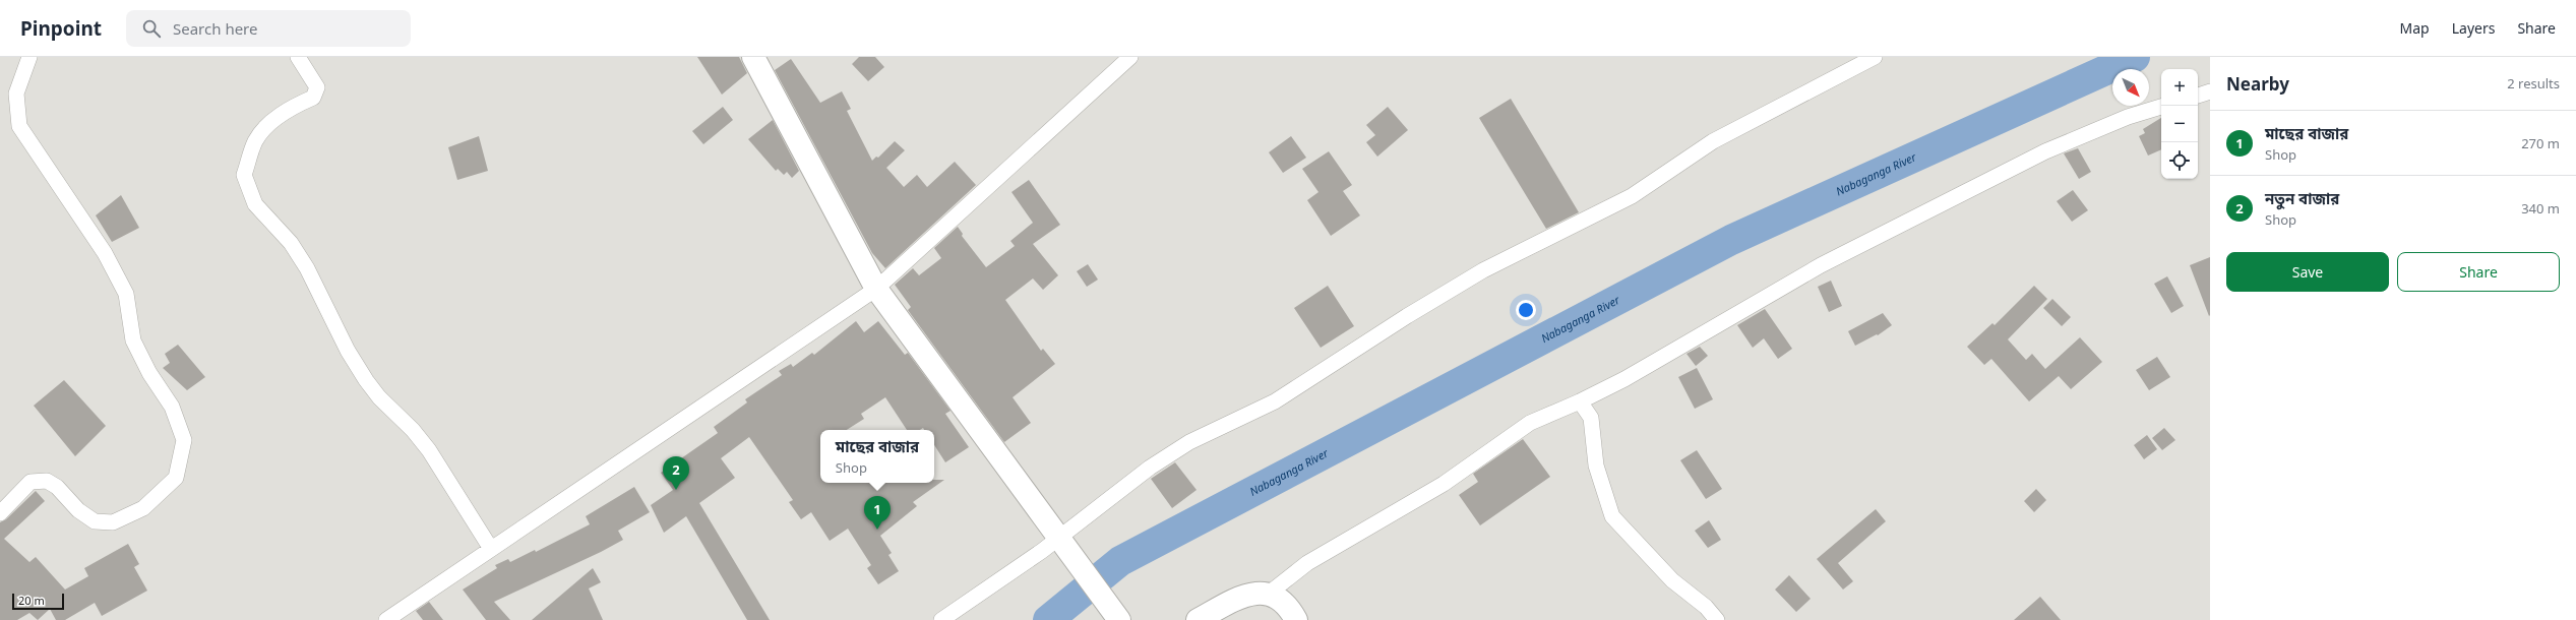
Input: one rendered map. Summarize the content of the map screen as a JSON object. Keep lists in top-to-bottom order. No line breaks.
{"water":["Nabaganga River"],"scale_bar":"20 m","north":"bottom right","page":{"header":"Pinpoint","search":"Search here","nav":["Map","Layers","Share"],"heading":["Nearby","2 results"],"map_buttons":["+","−"],"list":[{"mark":"1","name":"মাছের বাজার","note":"Shop","value":"270 m"},{"mark":"2","name":"নতুন বাজার","note":"Shop","value":"340 m"}],"buttons":["Save","Share"],"popup":["মাছের বাজার","Shop"],"pins":["2","1"],"scale":"20 m"}}
